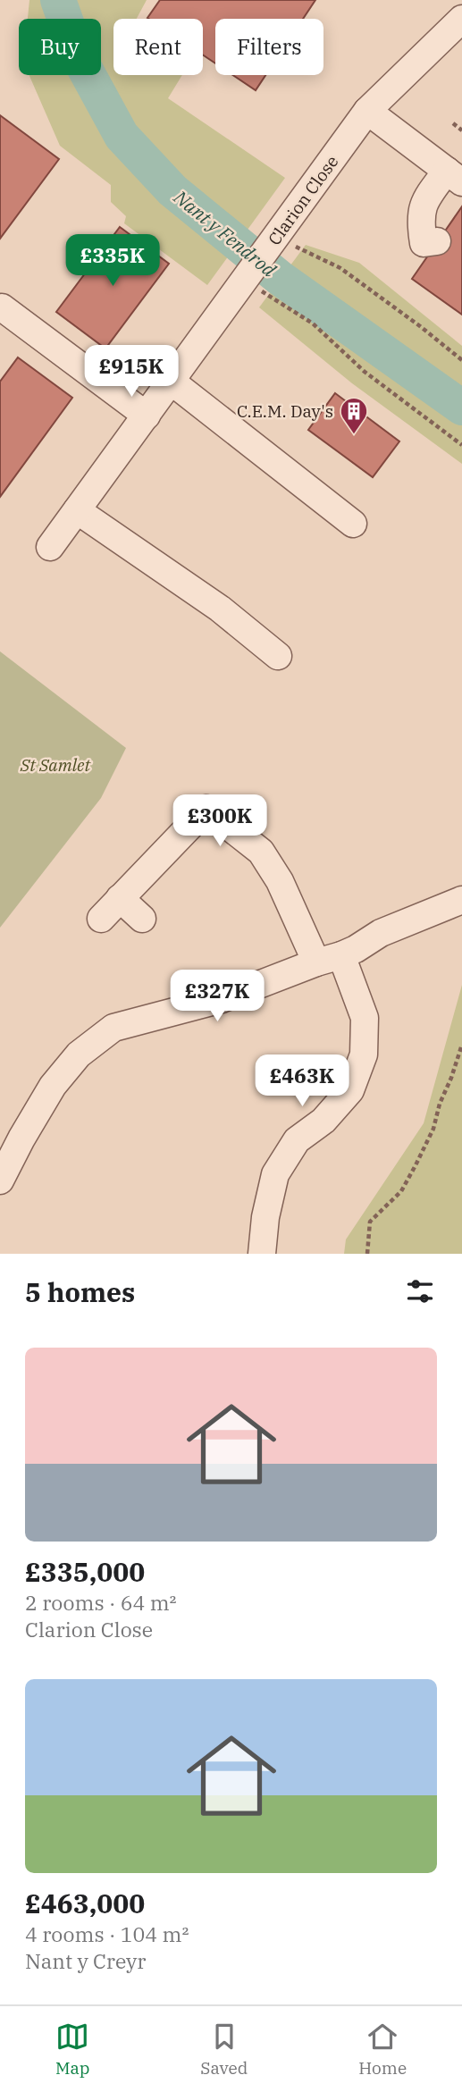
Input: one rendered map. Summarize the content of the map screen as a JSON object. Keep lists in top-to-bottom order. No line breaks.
{"streets":{"street":["Clarion Close"]},"water":["Nant y Fendrod"],"parks":["St Samlet"],"places":{"building":["C.E.M. Day's"]},"page":{"chip":["Buy","Rent","Filters"],"price":["£335K","£915K","£300K","£327K","£463K"],"heading":"5 homes","list":[{"name":"£335,000","note":"2 rooms · 64 m² · Clarion Close"},{"name":"£463,000","note":"4 rooms · 104 m² · Nant y Creyr"}],"tabs":["Map","Saved","Home"]}}
